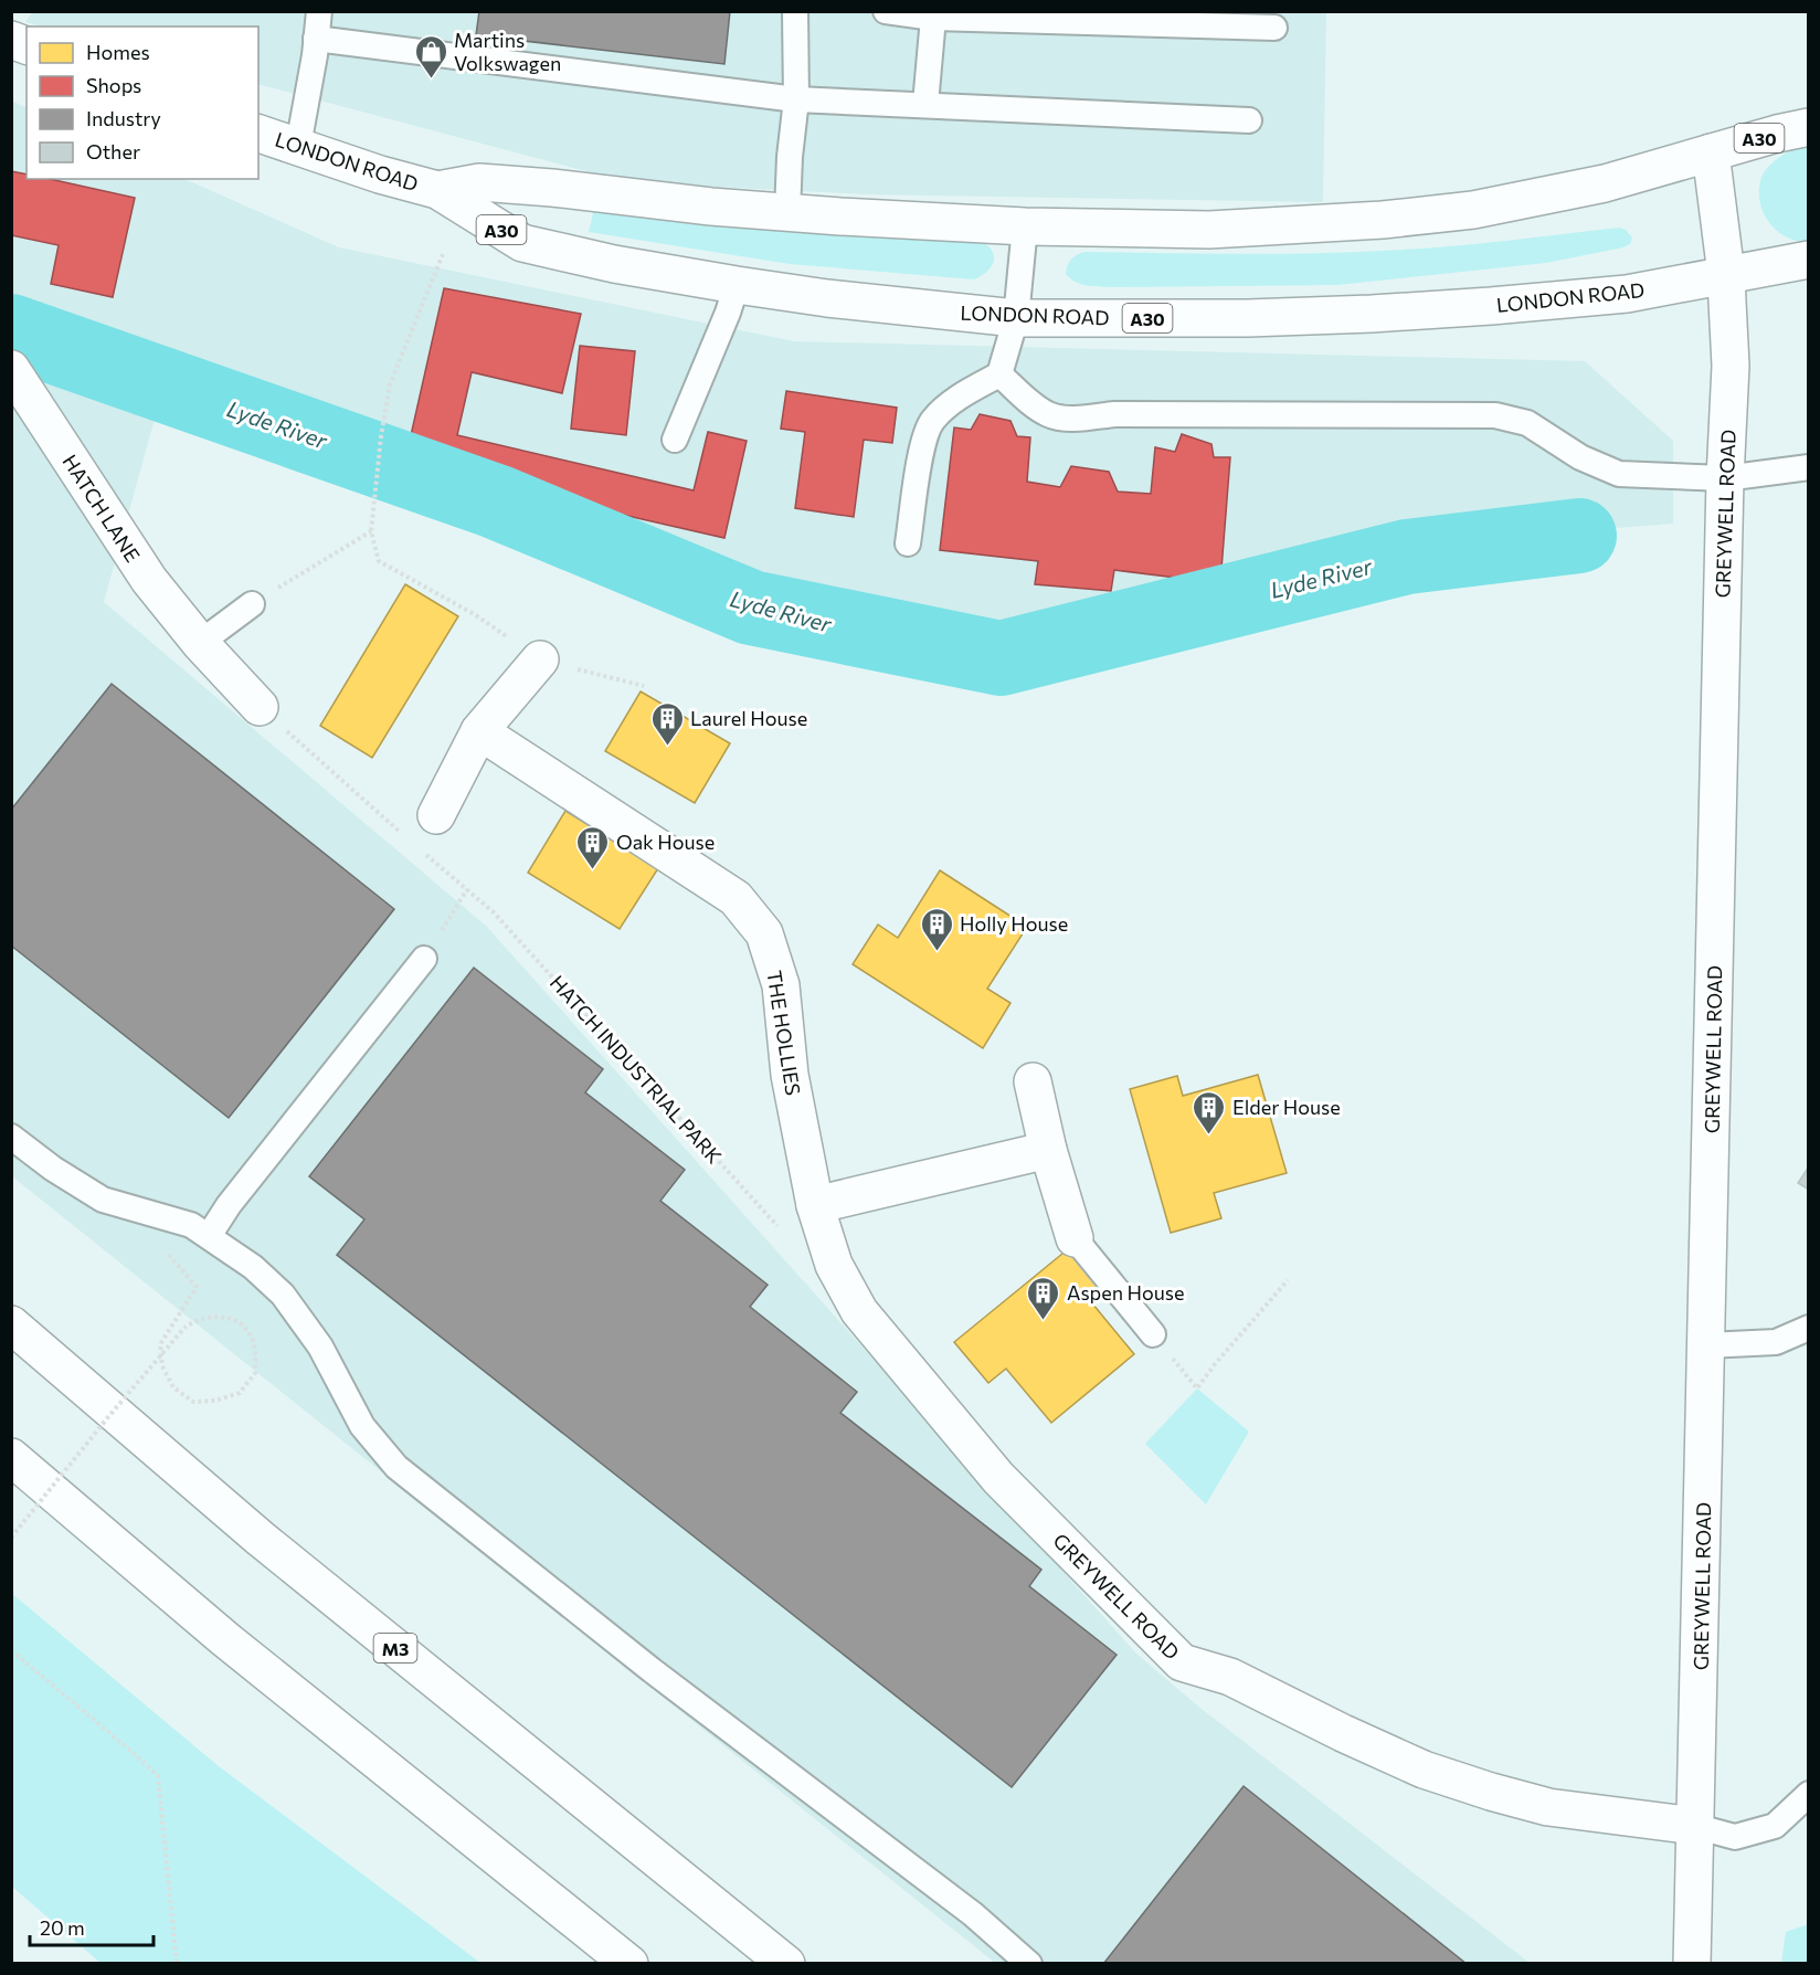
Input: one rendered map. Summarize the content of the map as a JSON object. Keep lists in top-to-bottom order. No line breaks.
{"streets":{"main road":["A30","LONDON ROAD","HATCH LANE","GREYWELL ROAD","THE HOLLIES","M3"],"path":["HATCH INDUSTRIAL PARK"]},"crossings":[["LONDON ROAD","GREYWELL ROAD"],["GREYWELL ROAD","THE HOLLIES"]],"water":["Lyde River"],"places":{"shop":["Martins Volkswagen"],"building":["Laurel House","Oak House","Holly House","Elder House","Aspen House"]},"legend":["Homes","Shops","Industry","Other"],"scale_bar":"20 m"}
